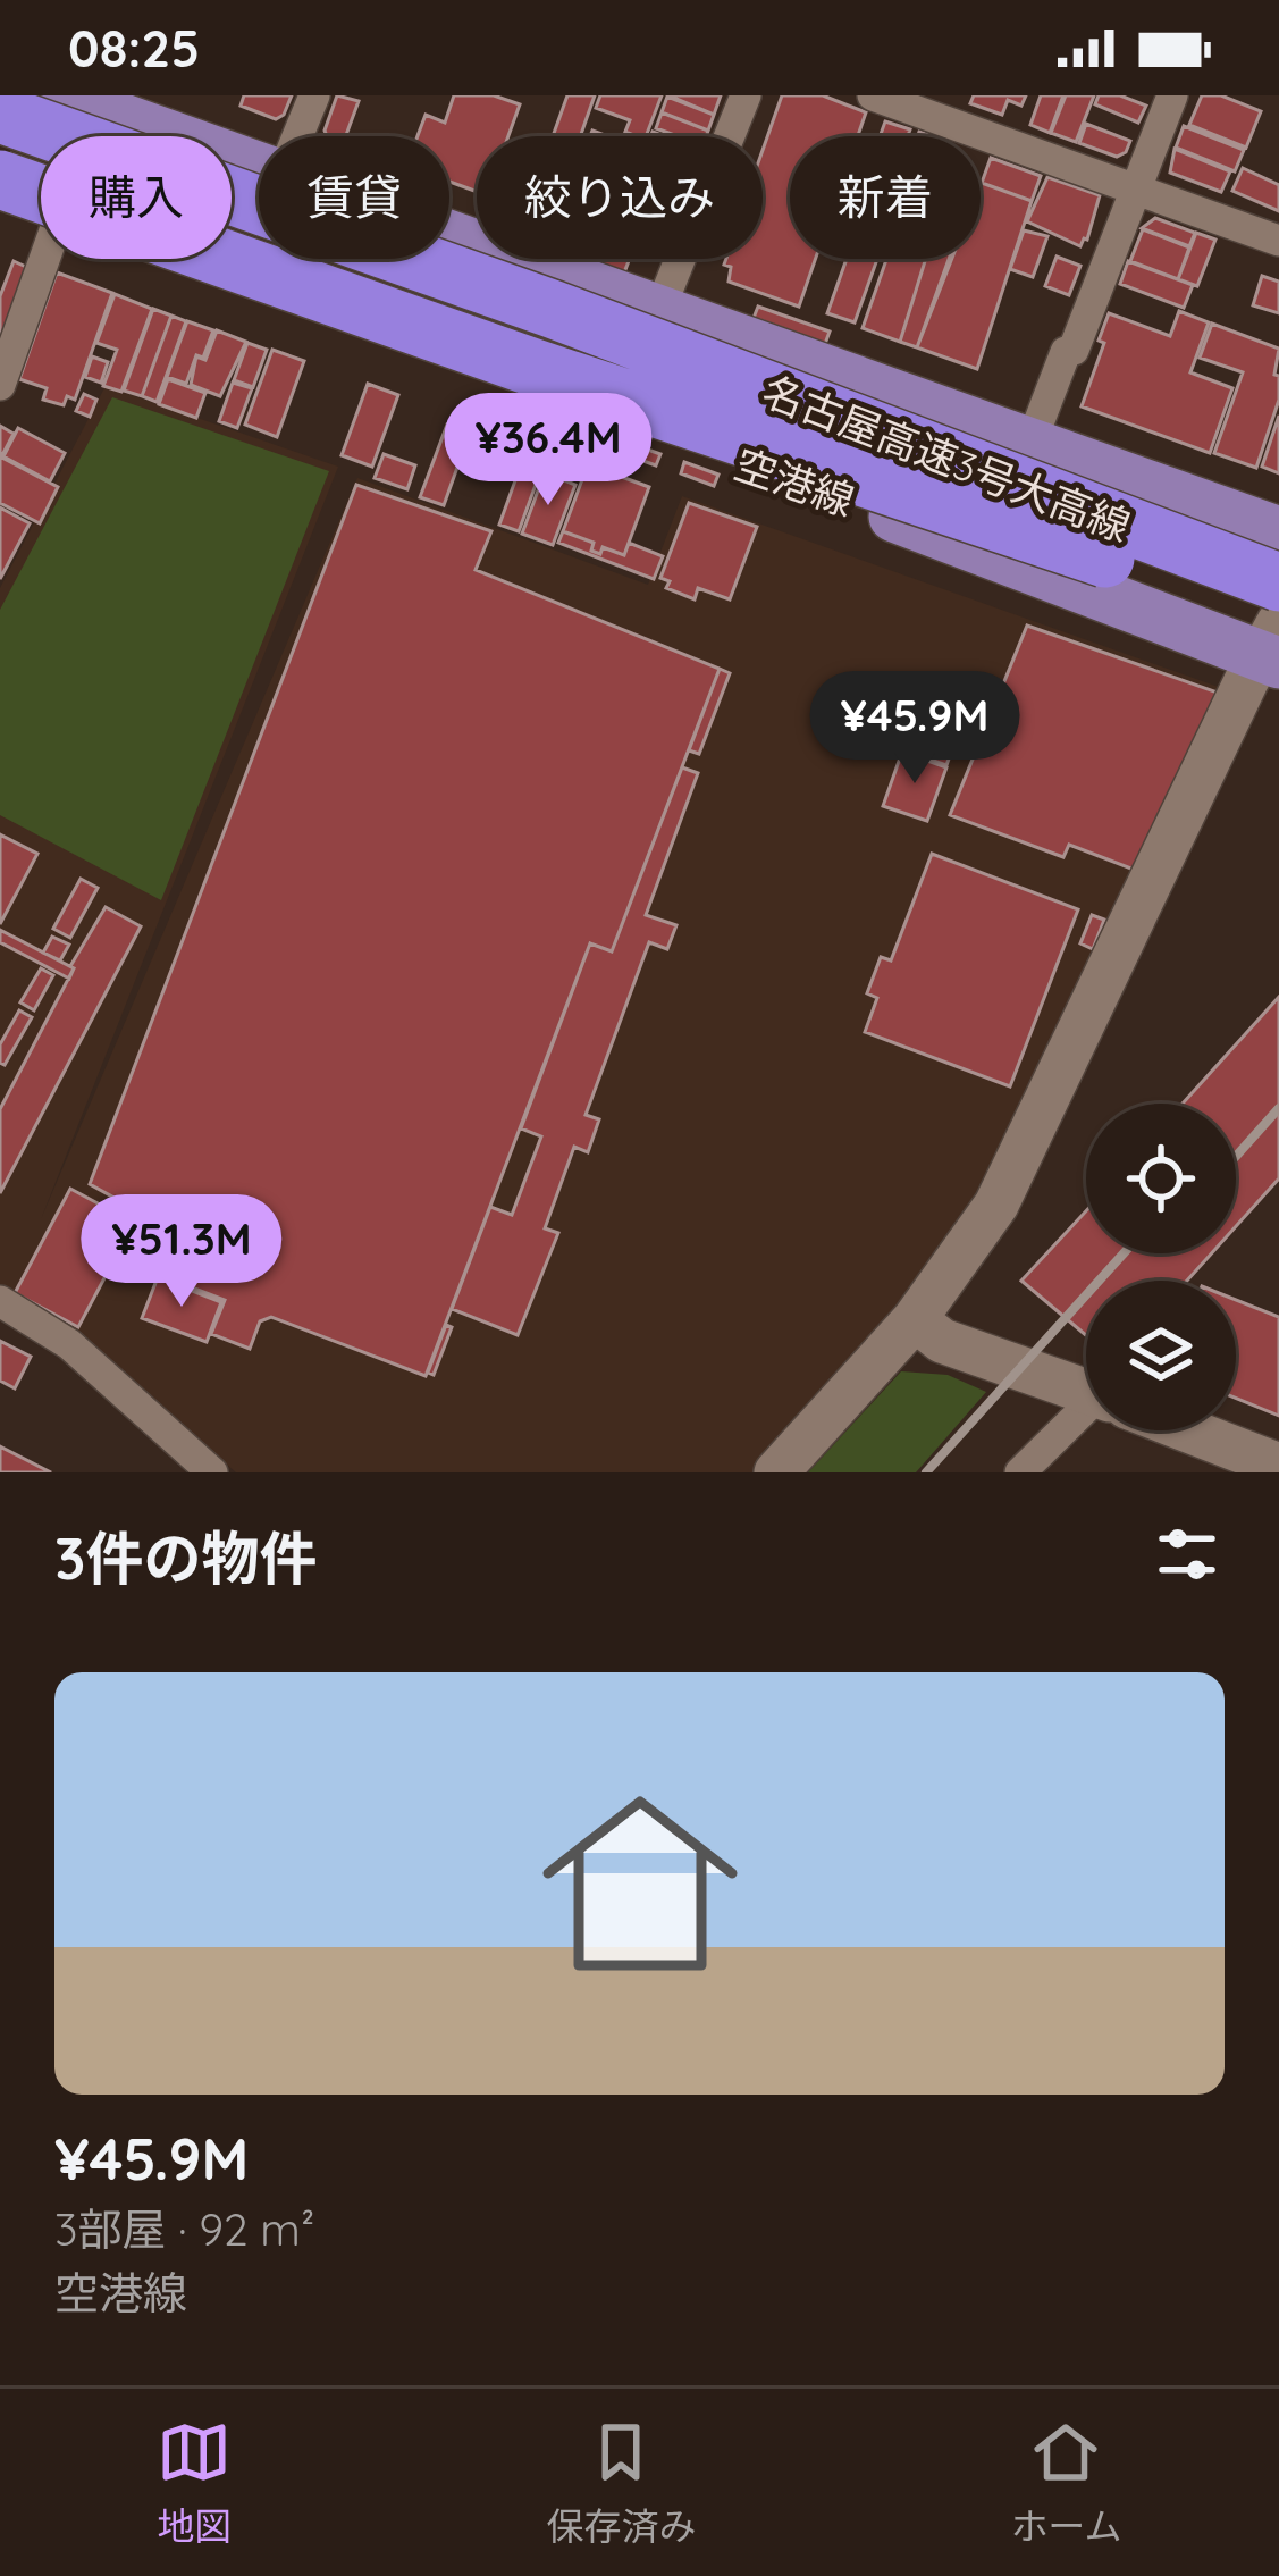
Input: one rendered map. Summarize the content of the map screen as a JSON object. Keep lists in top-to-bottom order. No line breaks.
{"streets":{"highway":["名古屋高速3号大高線"],"main road":["空港線"]},"crossings":[["名古屋高速3号大高線","空港線"]],"page":{"status":"08:25","chip":["購入","賃貸","絞り込み","新着"],"price":["¥36.4M","¥45.9M","¥51.3M"],"heading":"3件の物件","list":[{"name":"¥45.9M","note":"3部屋 · 92 m² · 空港線"}],"tabs":["地図","保存済み","ホーム"]}}
